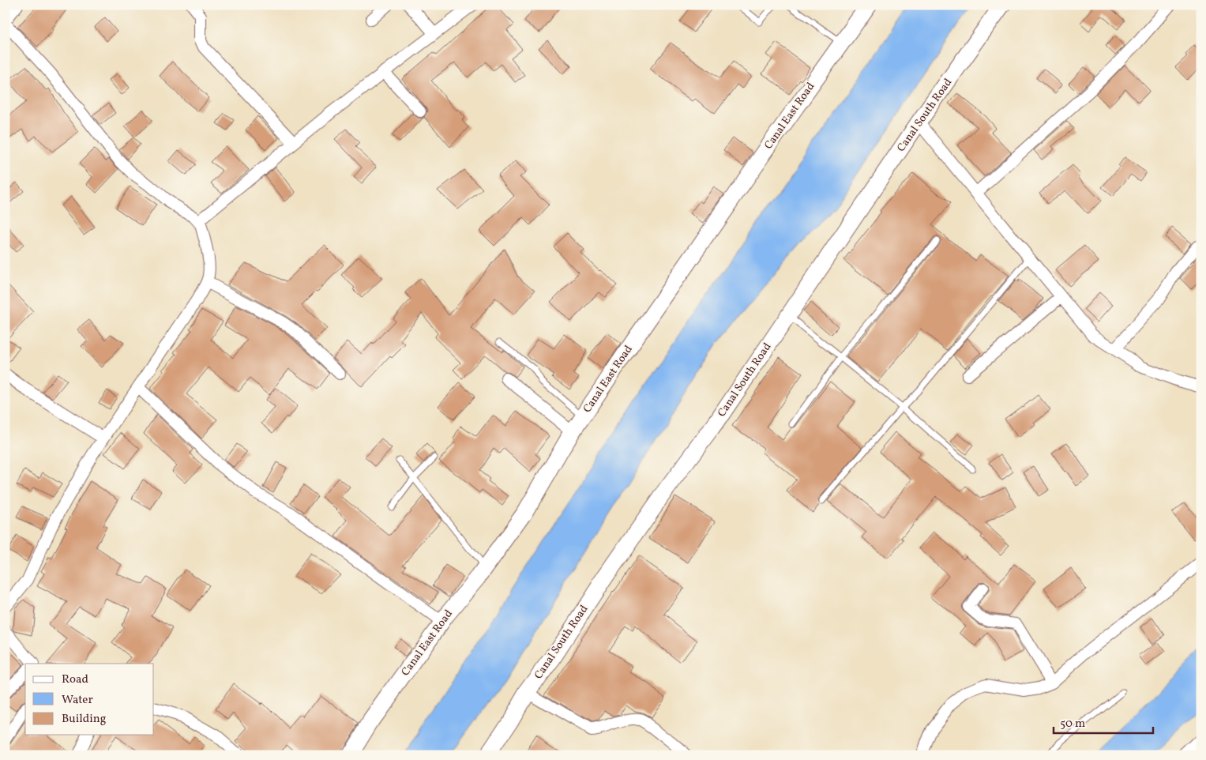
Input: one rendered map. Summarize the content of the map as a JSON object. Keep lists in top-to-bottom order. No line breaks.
{"streets":{"main road":["Canal South Road","Canal East Road"]},"legend":["Road","Water","Building"],"scale_bar":"50 m"}
